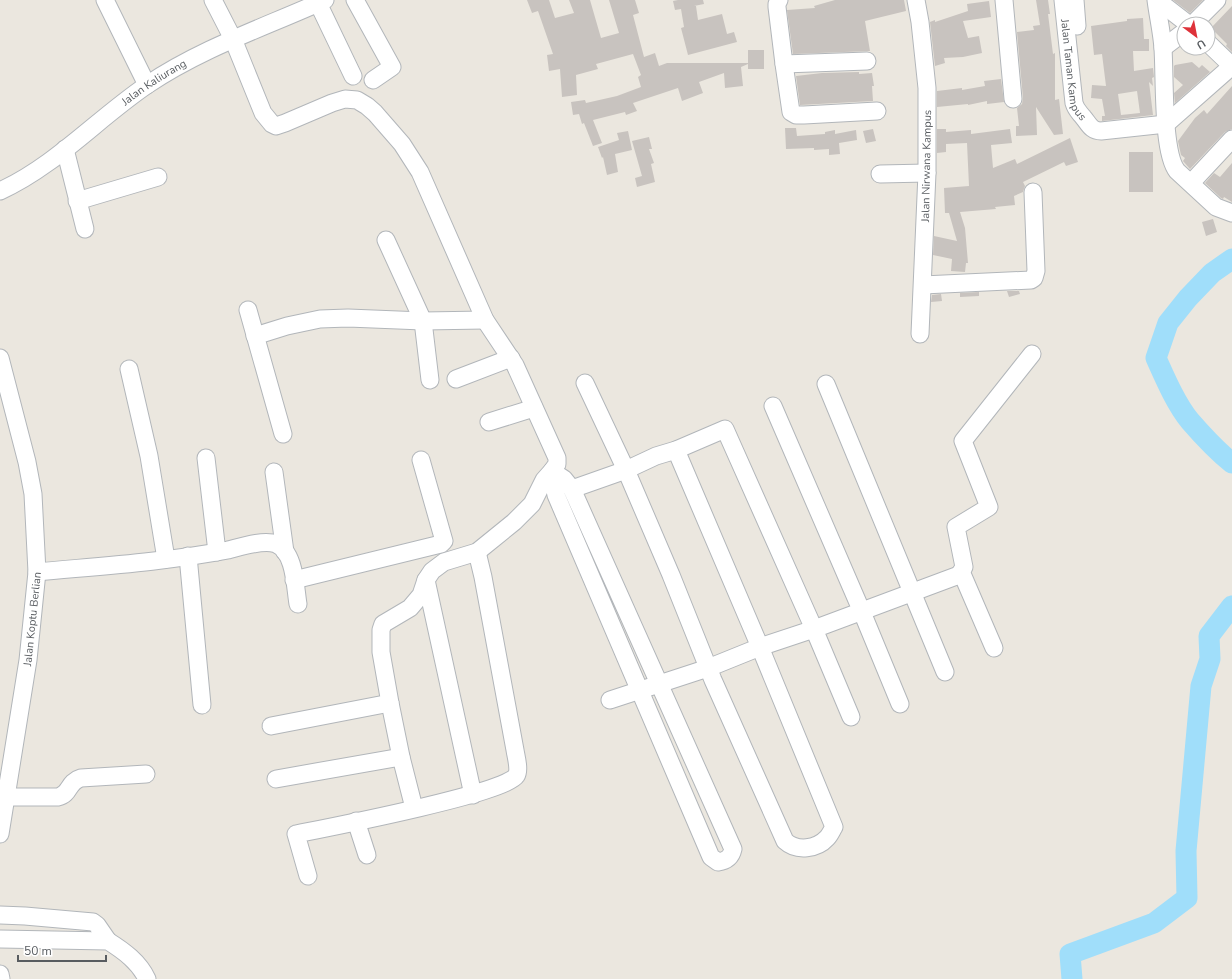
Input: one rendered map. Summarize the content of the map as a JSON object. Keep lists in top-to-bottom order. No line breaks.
{"streets":{"street":["Jalan Taman Kampus","Jalan Kaliurang","Jalan Nirwana Kampus","Jalan Koptu Berlian"]},"scale_bar":"50 m","north":"bottom right"}
